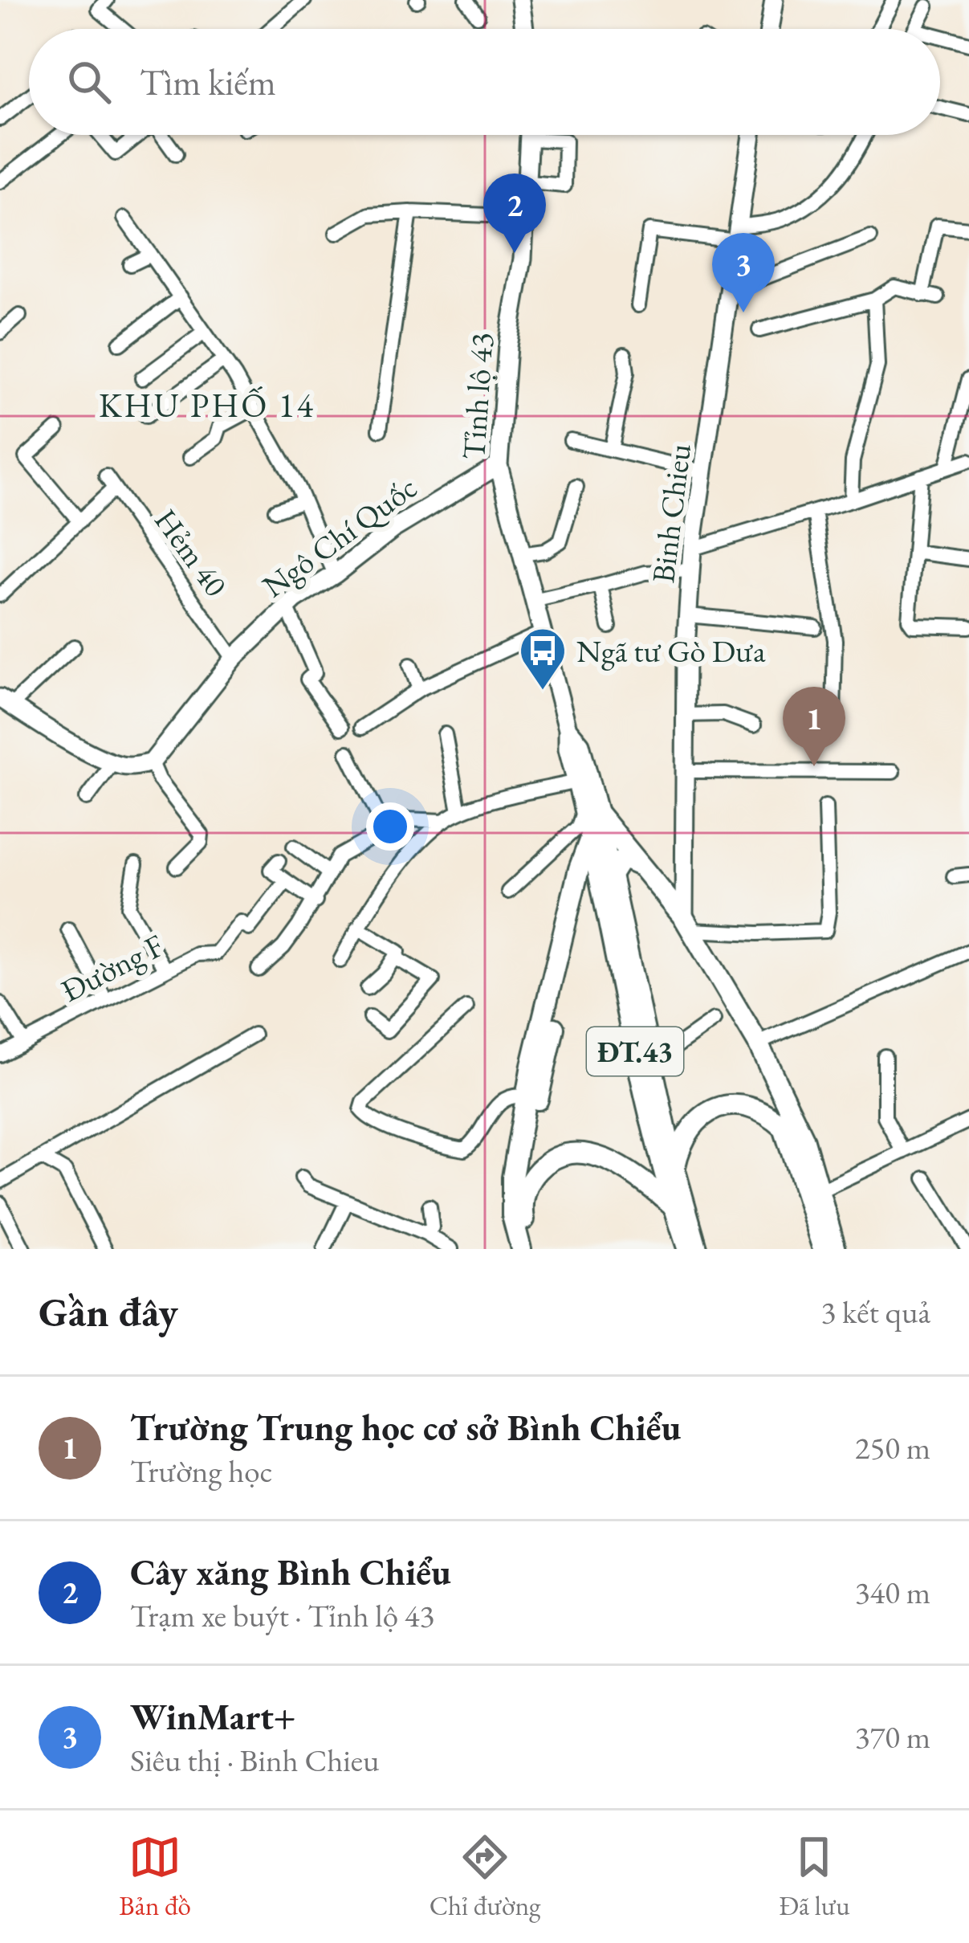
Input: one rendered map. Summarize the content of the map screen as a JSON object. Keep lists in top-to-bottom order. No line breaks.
{"streets":{"highway":["ĐT.43"],"main road":["Tỉnh lộ 43","Binh Chieu","Ngô Chí Quốc"],"street":["Hẻm 40","Đường F"]},"crossings":[["Tỉnh lộ 43","Ngô Chí Quốc"],["Tỉnh lộ 43","ĐT.43"],["Binh Chieu","ĐT.43"],["Ngô Chí Quốc","Hẻm 40"]],"districts":["KHU PHỐ 14"],"places":{"bus stop":["Ngã tư Gò Dưa"]},"page":{"search":"Tìm kiếm","pins":["2","3","1"],"heading":["Gần đây","3 kết quả"],"list":[{"mark":"1","name":"Trường Trung học cơ sở Bình Chiểu","note":"Trường học","value":"250 m"},{"mark":"2","name":"Cây xăng Bình Chiểu","note":"Trạm xe buýt · Tỉnh lộ 43","value":"340 m"},{"mark":"3","name":"WinMart+","note":"Siêu thị · Binh Chieu","value":"370 m"}],"nav":["Bản đồ","Chỉ đường","Đã lưu"]}}
